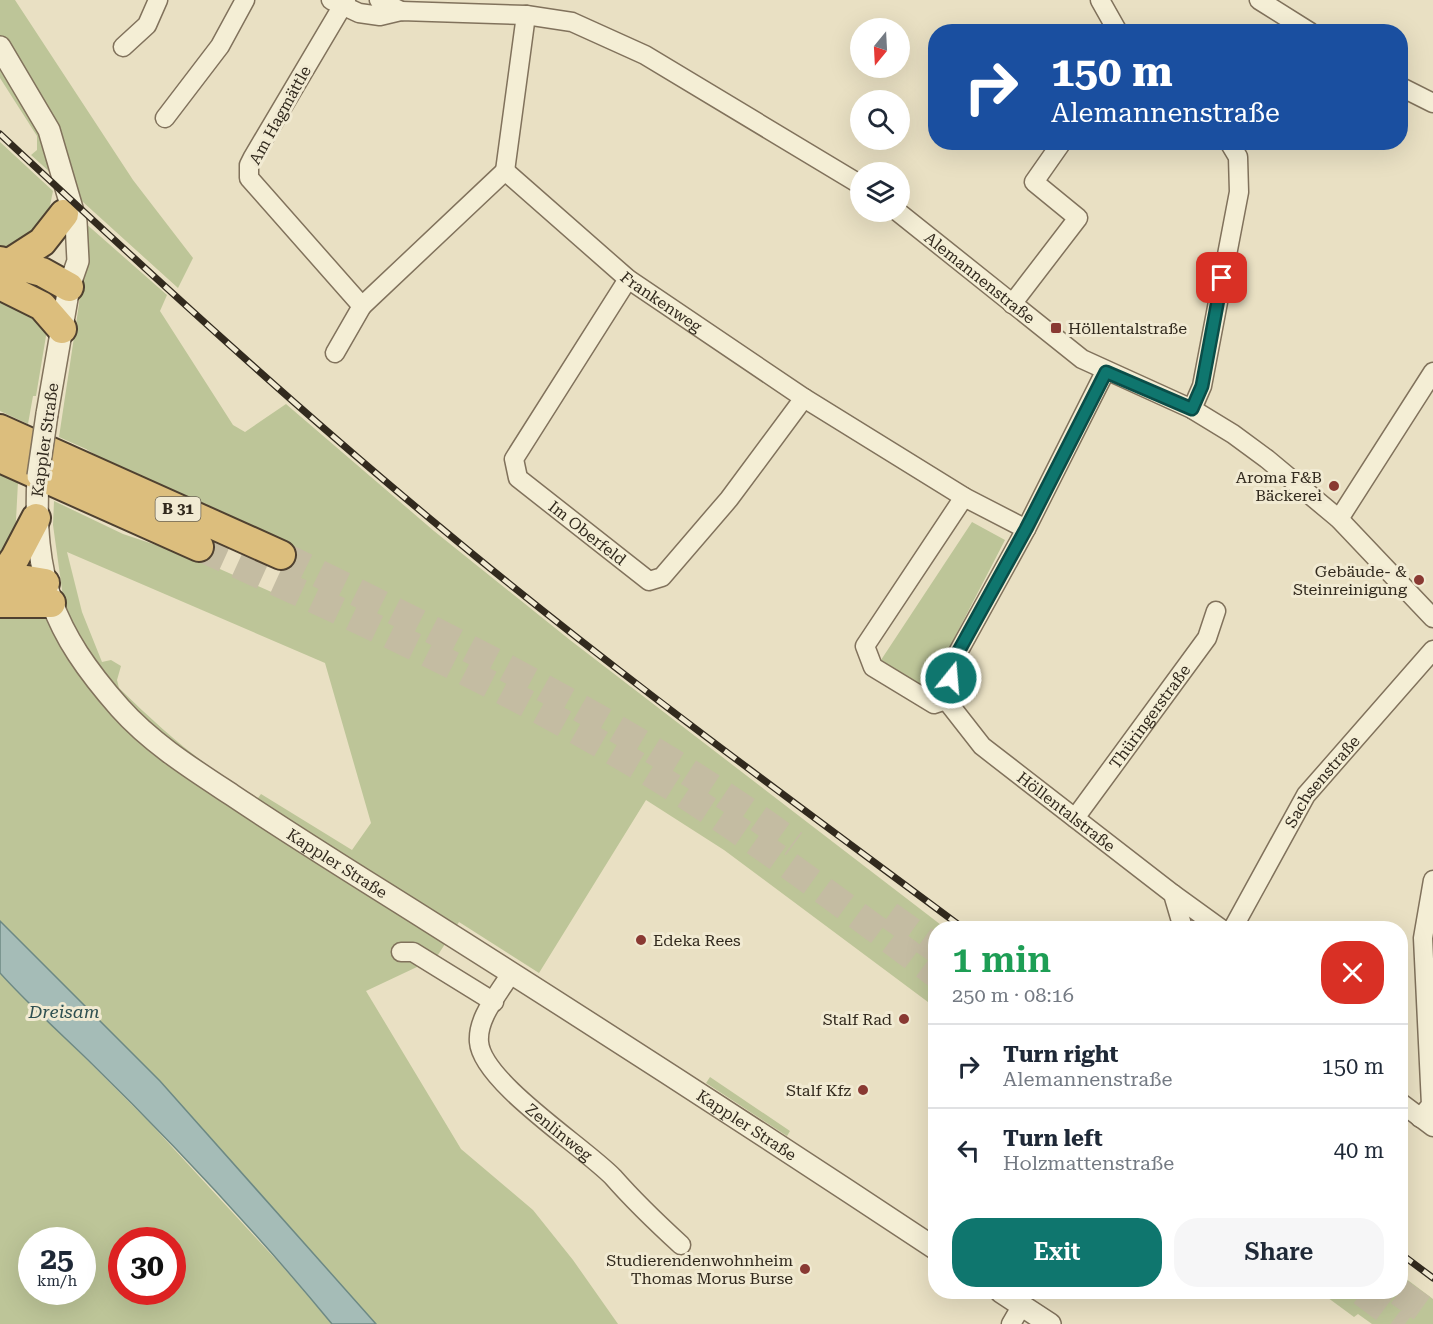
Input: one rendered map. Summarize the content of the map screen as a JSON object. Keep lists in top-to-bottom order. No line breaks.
{"streets":{"highway":["B 31"],"street":["Am Hagmättle","Alemannenstraße","Frankenweg","Kappler Straße","Im Oberfeld","Thüringerstraße","Sachsenstraße","Höllentalstraße","Zenlinweg"]},"crossings":[["Frankenweg","Im Oberfeld"],["Kappler Straße","Zenlinweg"],["Thüringerstraße","Höllentalstraße"]],"water":["Dreisam"],"places":{"transit":["Höllentalstraße"],"other":["Aroma F&B Bäckerei","Gebäude- & Steinreinigung","Edeka Rees","Stalf Rad","Stalf Kfz","Studierendenwohnheim Thomas Morus Burse"]},"north":"bottom","page":{"turn":["150 m","Alemannenstraße"],"heading":["1 min","250 m · 08:16"],"list":[{"name":"Turn right","note":"Alemannenstraße","value":"150 m"},{"name":"Turn left","note":"Holzmattenstraße","value":"40 m"}],"buttons":["Exit","Share"],"speed":"25 km/h","limit":"30"}}
